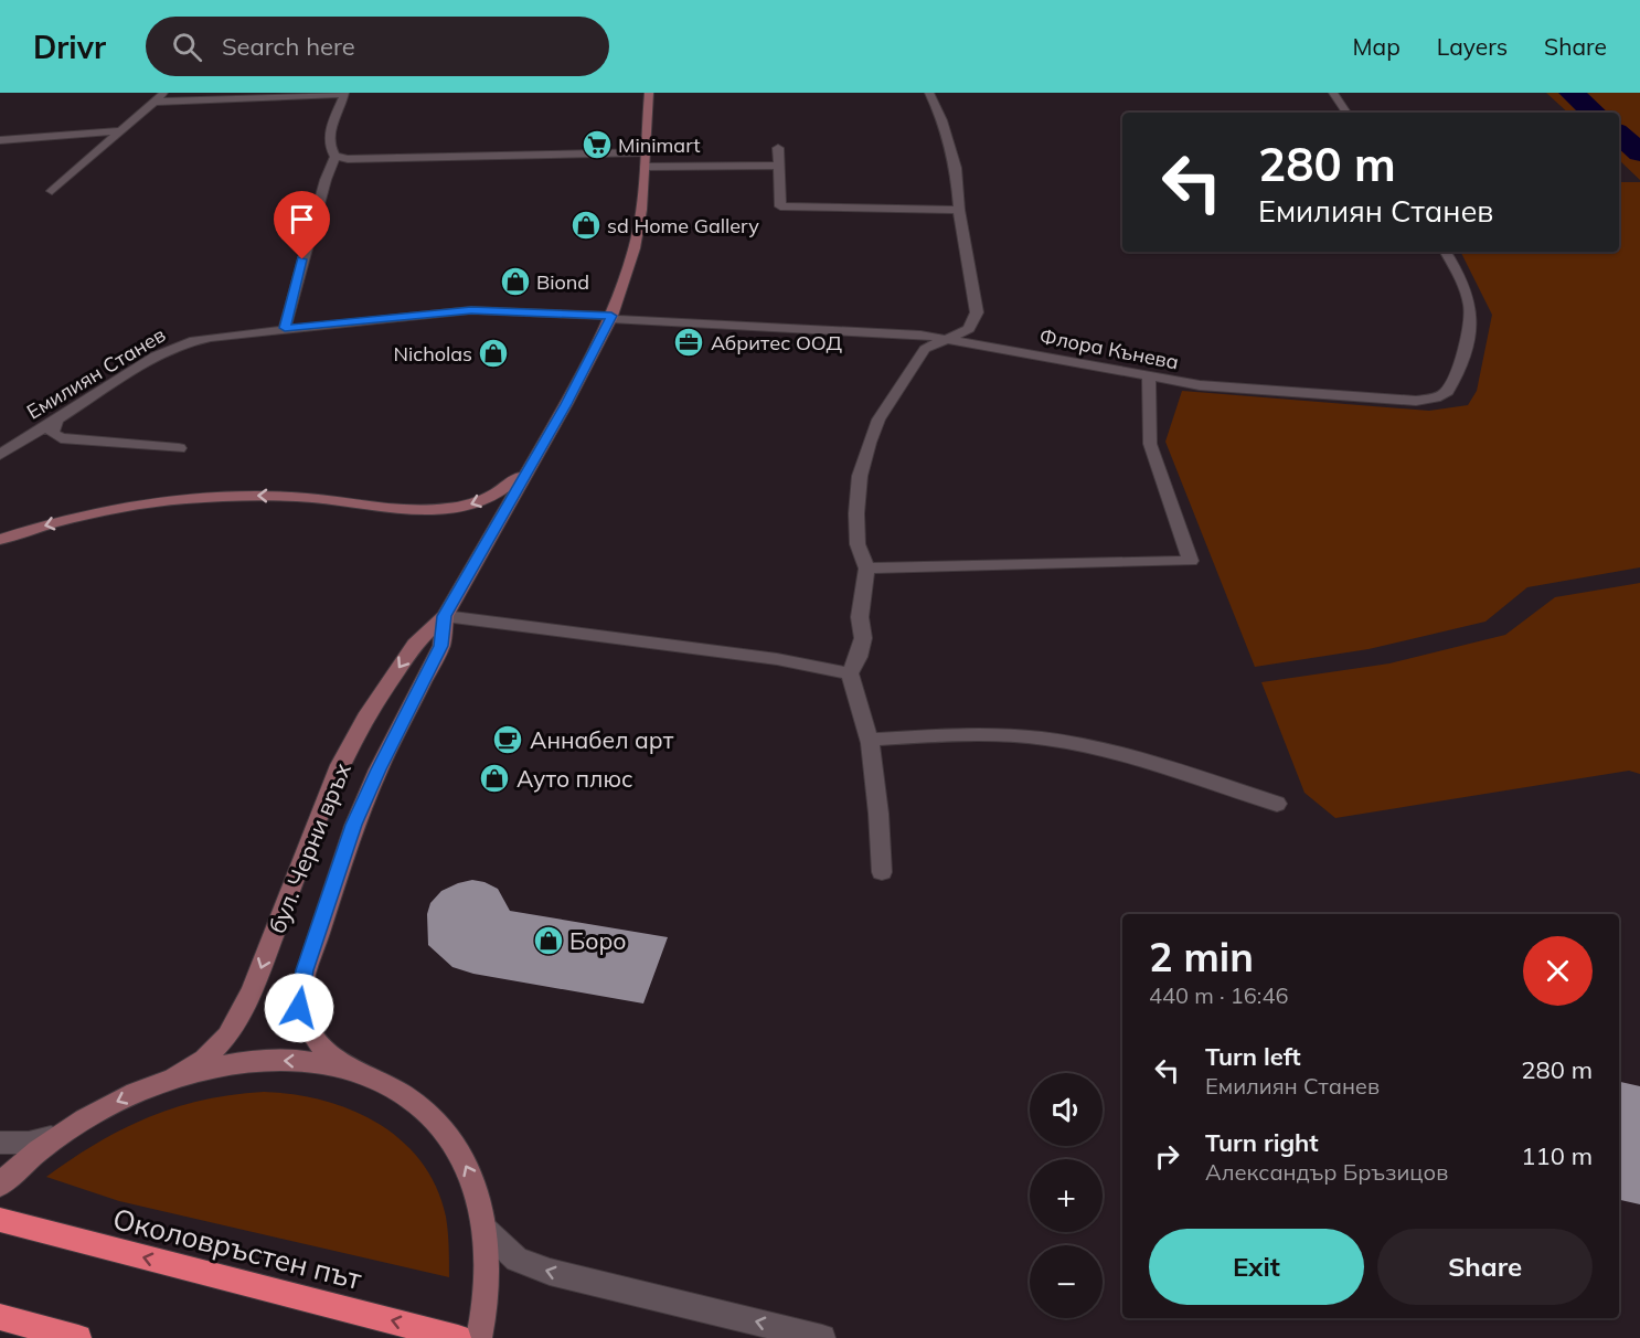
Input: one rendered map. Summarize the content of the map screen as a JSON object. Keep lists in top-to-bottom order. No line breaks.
{"streets":{"highway":["Околовръстен път"],"main road":["бул. Черни връх"],"street":["Флора Кънева","Емилиян Станев"]},"crossings":[["Флора Кънева","Емилиян Станев"],["Флора Кънева","бул. Черни връх"],["Емилиян Станев","бул. Черни връх"]],"one_way":["Околовръстен път"],"places":{"supermarket":["Minimart"],"shop":["sd Home Gallery","Biond","Nicholas","Ауто плюс","Боро"],"office":["Абритес ООД"],"cafe":["Аннабел арт"]},"page":{"header":"Drivr","search":"Search here","nav":["Map","Layers","Share"],"turn":["280 m","Емилиян Станев"],"heading":["2 min","440 m · 16:46"],"list":[{"name":"Turn left","note":"Емилиян Станев","value":"280 m"},{"name":"Turn right","note":"Александър Бръзицов","value":"110 m"}],"map_buttons":["+","−"],"buttons":["Exit","Share"]}}
